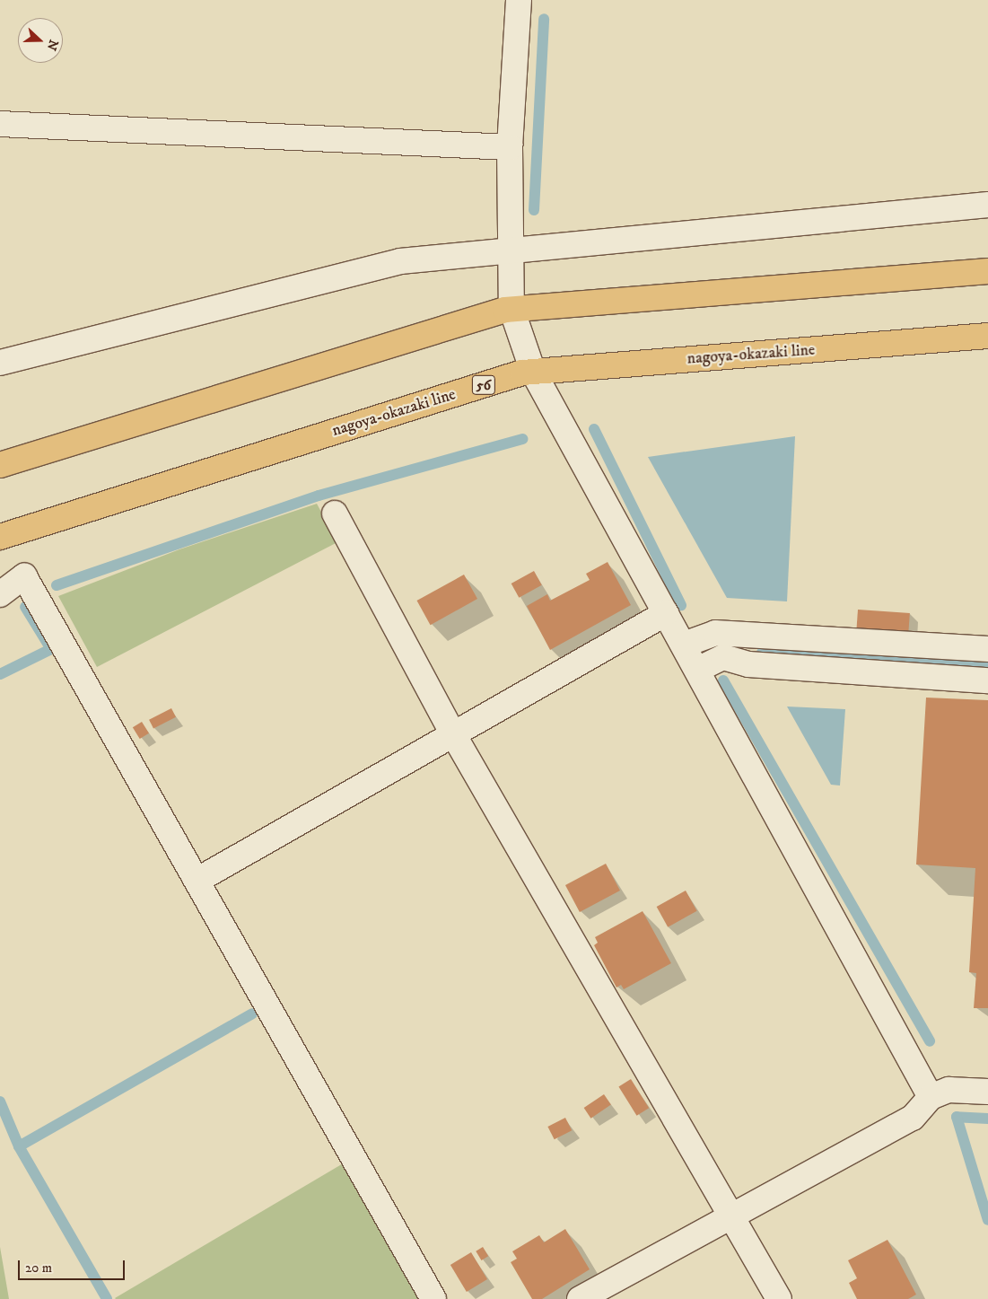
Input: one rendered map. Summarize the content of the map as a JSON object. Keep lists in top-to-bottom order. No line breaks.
{"streets":{"main road":["nagoya-okazaki line","56"]},"scale_bar":"20 m","north":"right"}
